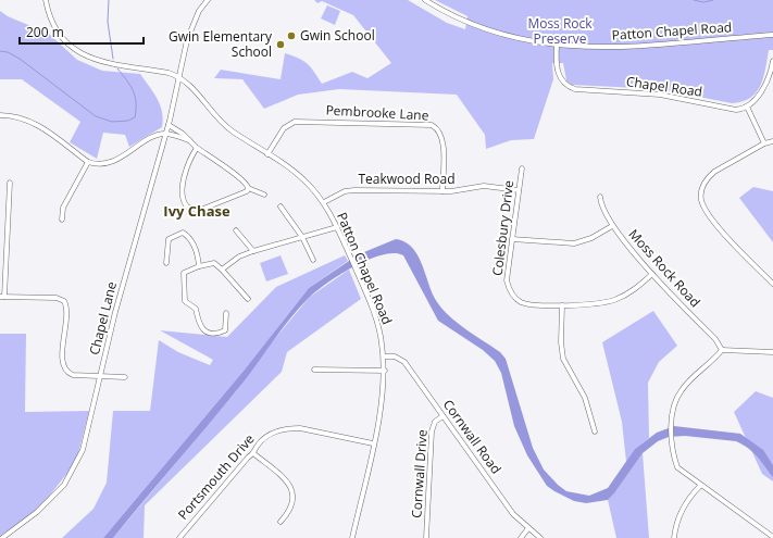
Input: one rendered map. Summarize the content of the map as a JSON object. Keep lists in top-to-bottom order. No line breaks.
{"streets":{"street":["Patton Chapel Road","Chapel Road","Pembrooke Lane","Teakwood Road","Colesbury Drive","Moss Rock Road","Chapel Lane","Cornwall Road","Cornwall Drive","Portsmouth Drive"]},"crossings":[["Patton Chapel Road","Chapel Road"],["Patton Chapel Road","Pembrooke Lane"],["Patton Chapel Road","Teakwood Road"],["Patton Chapel Road","Chapel Lane"],["Patton Chapel Road","Cornwall Road"],["Patton Chapel Road","Portsmouth Drive"],["Pembrooke Lane","Teakwood Road"],["Teakwood Road","Colesbury Drive"],["Colesbury Drive","Moss Rock Road"],["Cornwall Road","Cornwall Drive"]],"districts":["Ivy Chase"],"parks":["Moss Rock Preserve"],"places":["Gwin School","Gwin Elementary School"],"scale_bar":"200 m"}
